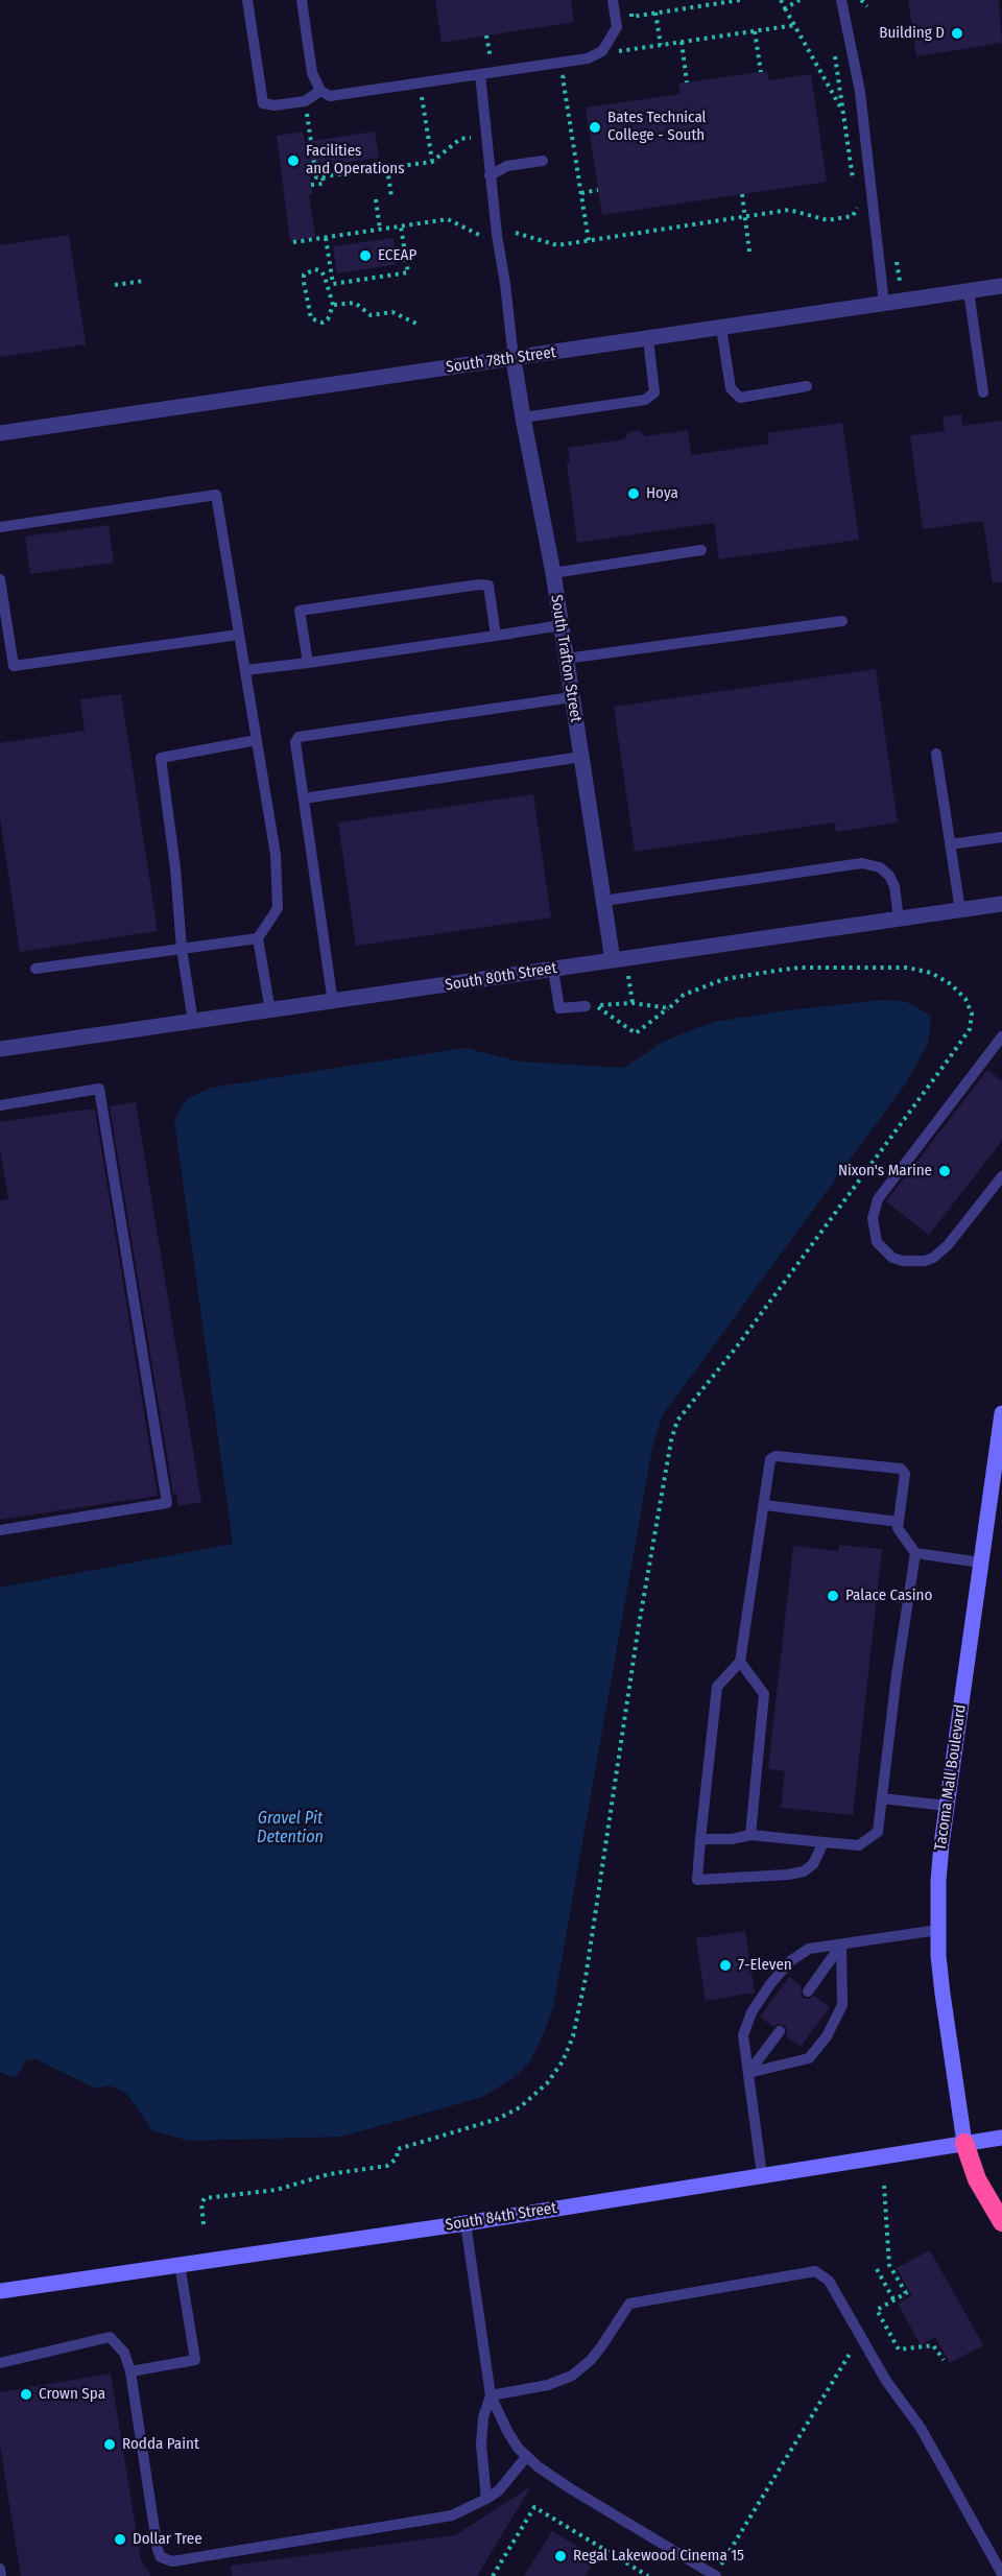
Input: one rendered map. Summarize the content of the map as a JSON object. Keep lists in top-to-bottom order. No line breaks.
{"streets":{"main road":["Tacoma Mall Boulevard","South 84th Street"],"street":["South 78th Street","South Trafton Street","South 80th Street"]},"crossings":[["South 78th Street","South Trafton Street"],["South Trafton Street","South 80th Street"],["Tacoma Mall Boulevard","South 84th Street"]],"water":["Gravel Pit Detention"],"places":["Building D","Bates Technical College - South","Facilities and Operations","ECEAP","Hoya","Nixon's Marine","Palace Casino","7-Eleven","Crown Spa","Rodda Paint","Dollar Tree","Regal Lakewood Cinema 15"]}
